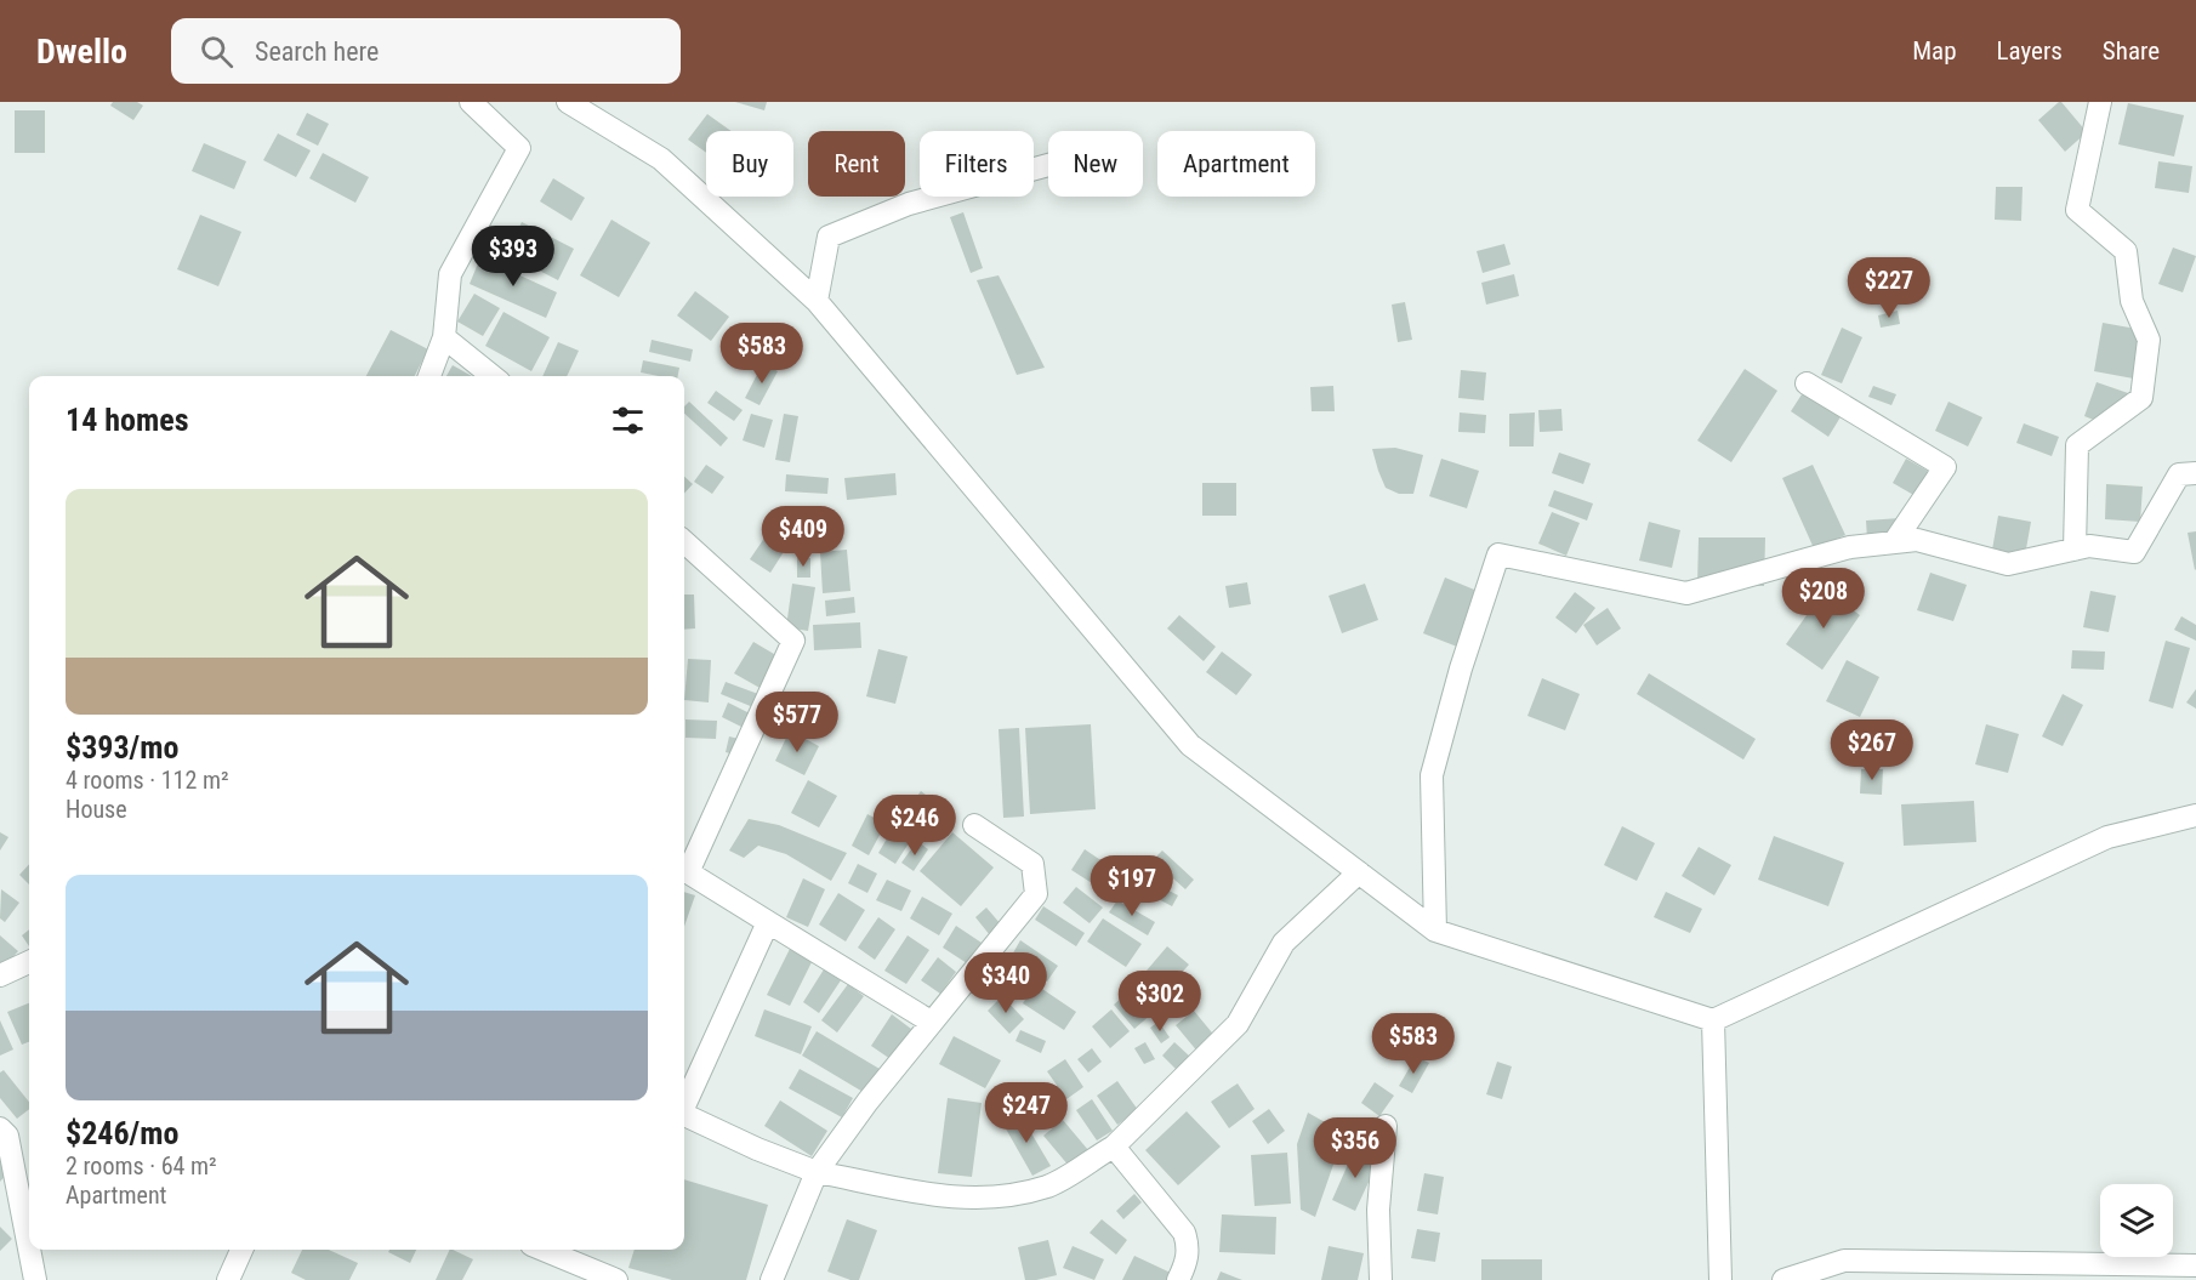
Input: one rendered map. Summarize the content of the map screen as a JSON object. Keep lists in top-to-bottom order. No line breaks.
{"page":{"header":"Dwello","search":"Search here","nav":["Map","Layers","Share"],"chip":["Buy","Rent","Filters","New","Apartment"],"price":["$393","$227","$583","$409","$208","$577","$267","$246","$197","$340","$302","$583","$247","$356"],"heading":"14 homes","list":[{"name":"$393/mo","note":"4 rooms · 112 m² · House"},{"name":"$246/mo","note":"2 rooms · 64 m² · Apartment"}]}}
